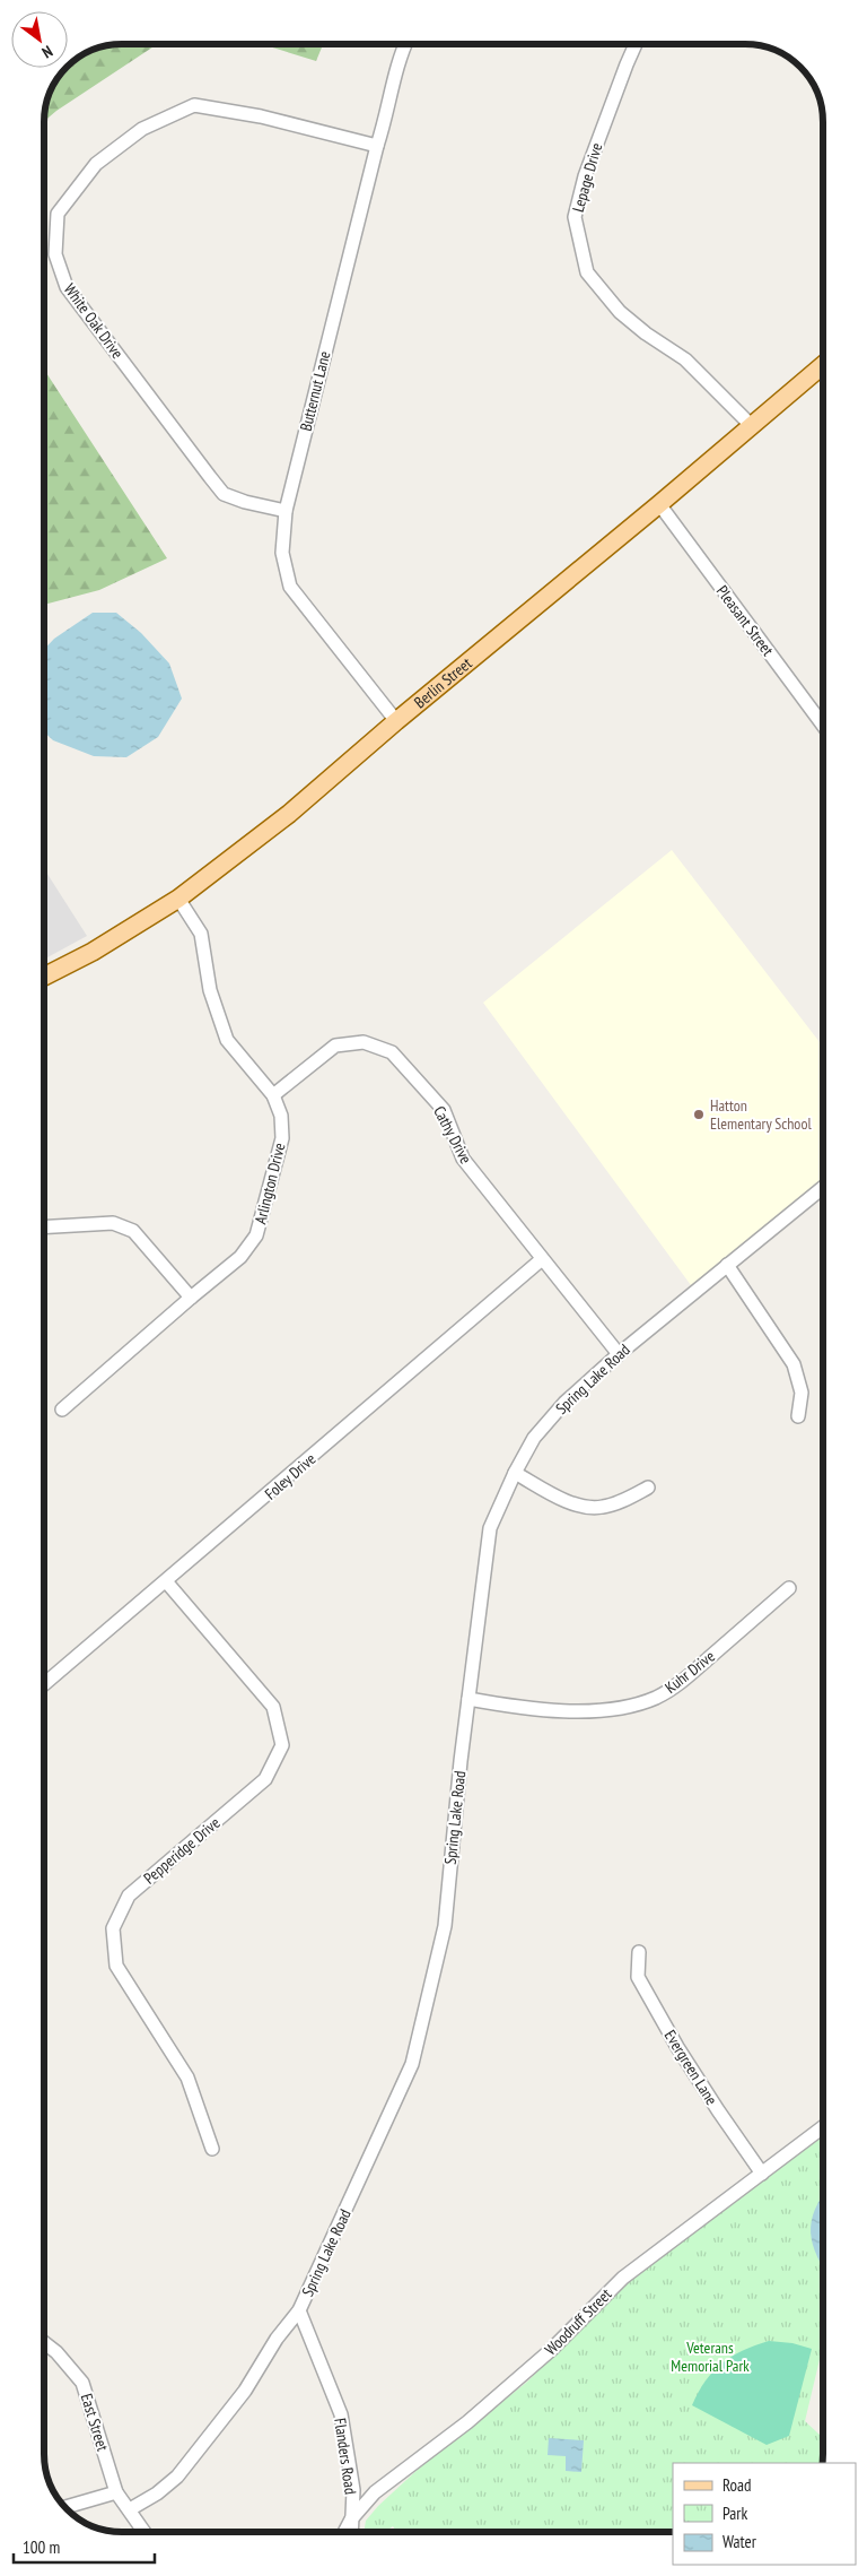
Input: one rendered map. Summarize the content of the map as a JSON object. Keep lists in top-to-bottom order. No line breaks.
{"streets":{"main road":["Berlin Street"],"street":["Lepage Drive","White Oak Drive","Butternut Lane","Pleasant Street","Cathy Drive","Arlington Drive","Spring Lake Road","Foley Drive","Kuhr Drive","Pepperidge Drive","Evergreen Lane","Woodruff Street","East Street","Flanders Road"]},"crossings":[["Lepage Drive","Berlin Street"],["White Oak Drive","Butternut Lane"],["Butternut Lane","Berlin Street"],["Pleasant Street","Berlin Street"],["Berlin Street","Arlington Drive"],["Cathy Drive","Arlington Drive"],["Cathy Drive","Spring Lake Road"],["Cathy Drive","Foley Drive"],["Spring Lake Road","Kuhr Drive"],["Spring Lake Road","Flanders Road"],["Foley Drive","Pepperidge Drive"],["Evergreen Lane","Woodruff Street"],["Woodruff Street","Flanders Road"]],"parks":["Veterans Memorial Park"],"places":["Hatton Elementary School"],"legend":["Road","Park","Water"],"scale_bar":"100 m","north":"bottom right"}
